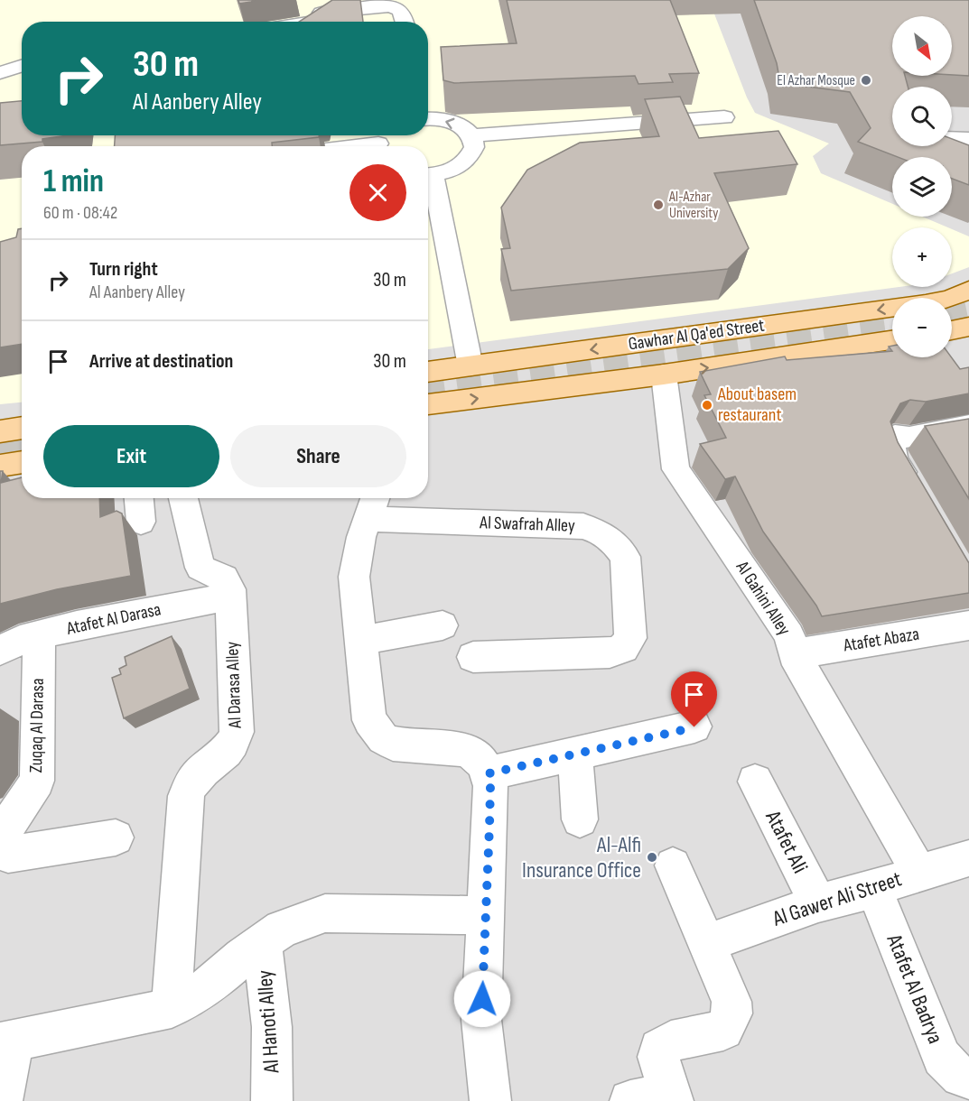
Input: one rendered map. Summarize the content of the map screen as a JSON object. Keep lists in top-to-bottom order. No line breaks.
{"streets":{"main road":["Gawhar Al Qa'ed Street"],"street":["Al Swafrah Alley","Al Gahini Alley","Atafet Al Darasa","Atafet Abaza","Al Darasa Alley","Zuqaq Al Darasa","Atafet Ali","Al Gawer Ali Street","Atafet Al Badrya","Al Hanoti Alley"]},"crossings":[["Gawhar Al Qa'ed Street","Al Gahini Alley"],["Al Gahini Alley","Atafet Abaza"],["Al Gahini Alley","Al Gawer Ali Street"],["Atafet Al Darasa","Al Darasa Alley"],["Atafet Al Darasa","Zuqaq Al Darasa"],["Atafet Ali","Al Gawer Ali Street"],["Al Gawer Ali Street","Atafet Al Badrya"]],"places":["El Azhar Mosque","Al-Azhar University","About basem restaurant","Al-Alfi Insurance Office"],"north":"bottom right","page":{"map_buttons":["+","−"],"turn":["30 m","Al Aanbery Alley"],"heading":["1 min","60 m · 08:42"],"list":[{"name":"Turn right","note":"Al Aanbery Alley","value":"30 m"},{"name":"Arrive at destination","value":"30 m"}],"buttons":["Exit","Share"]}}
